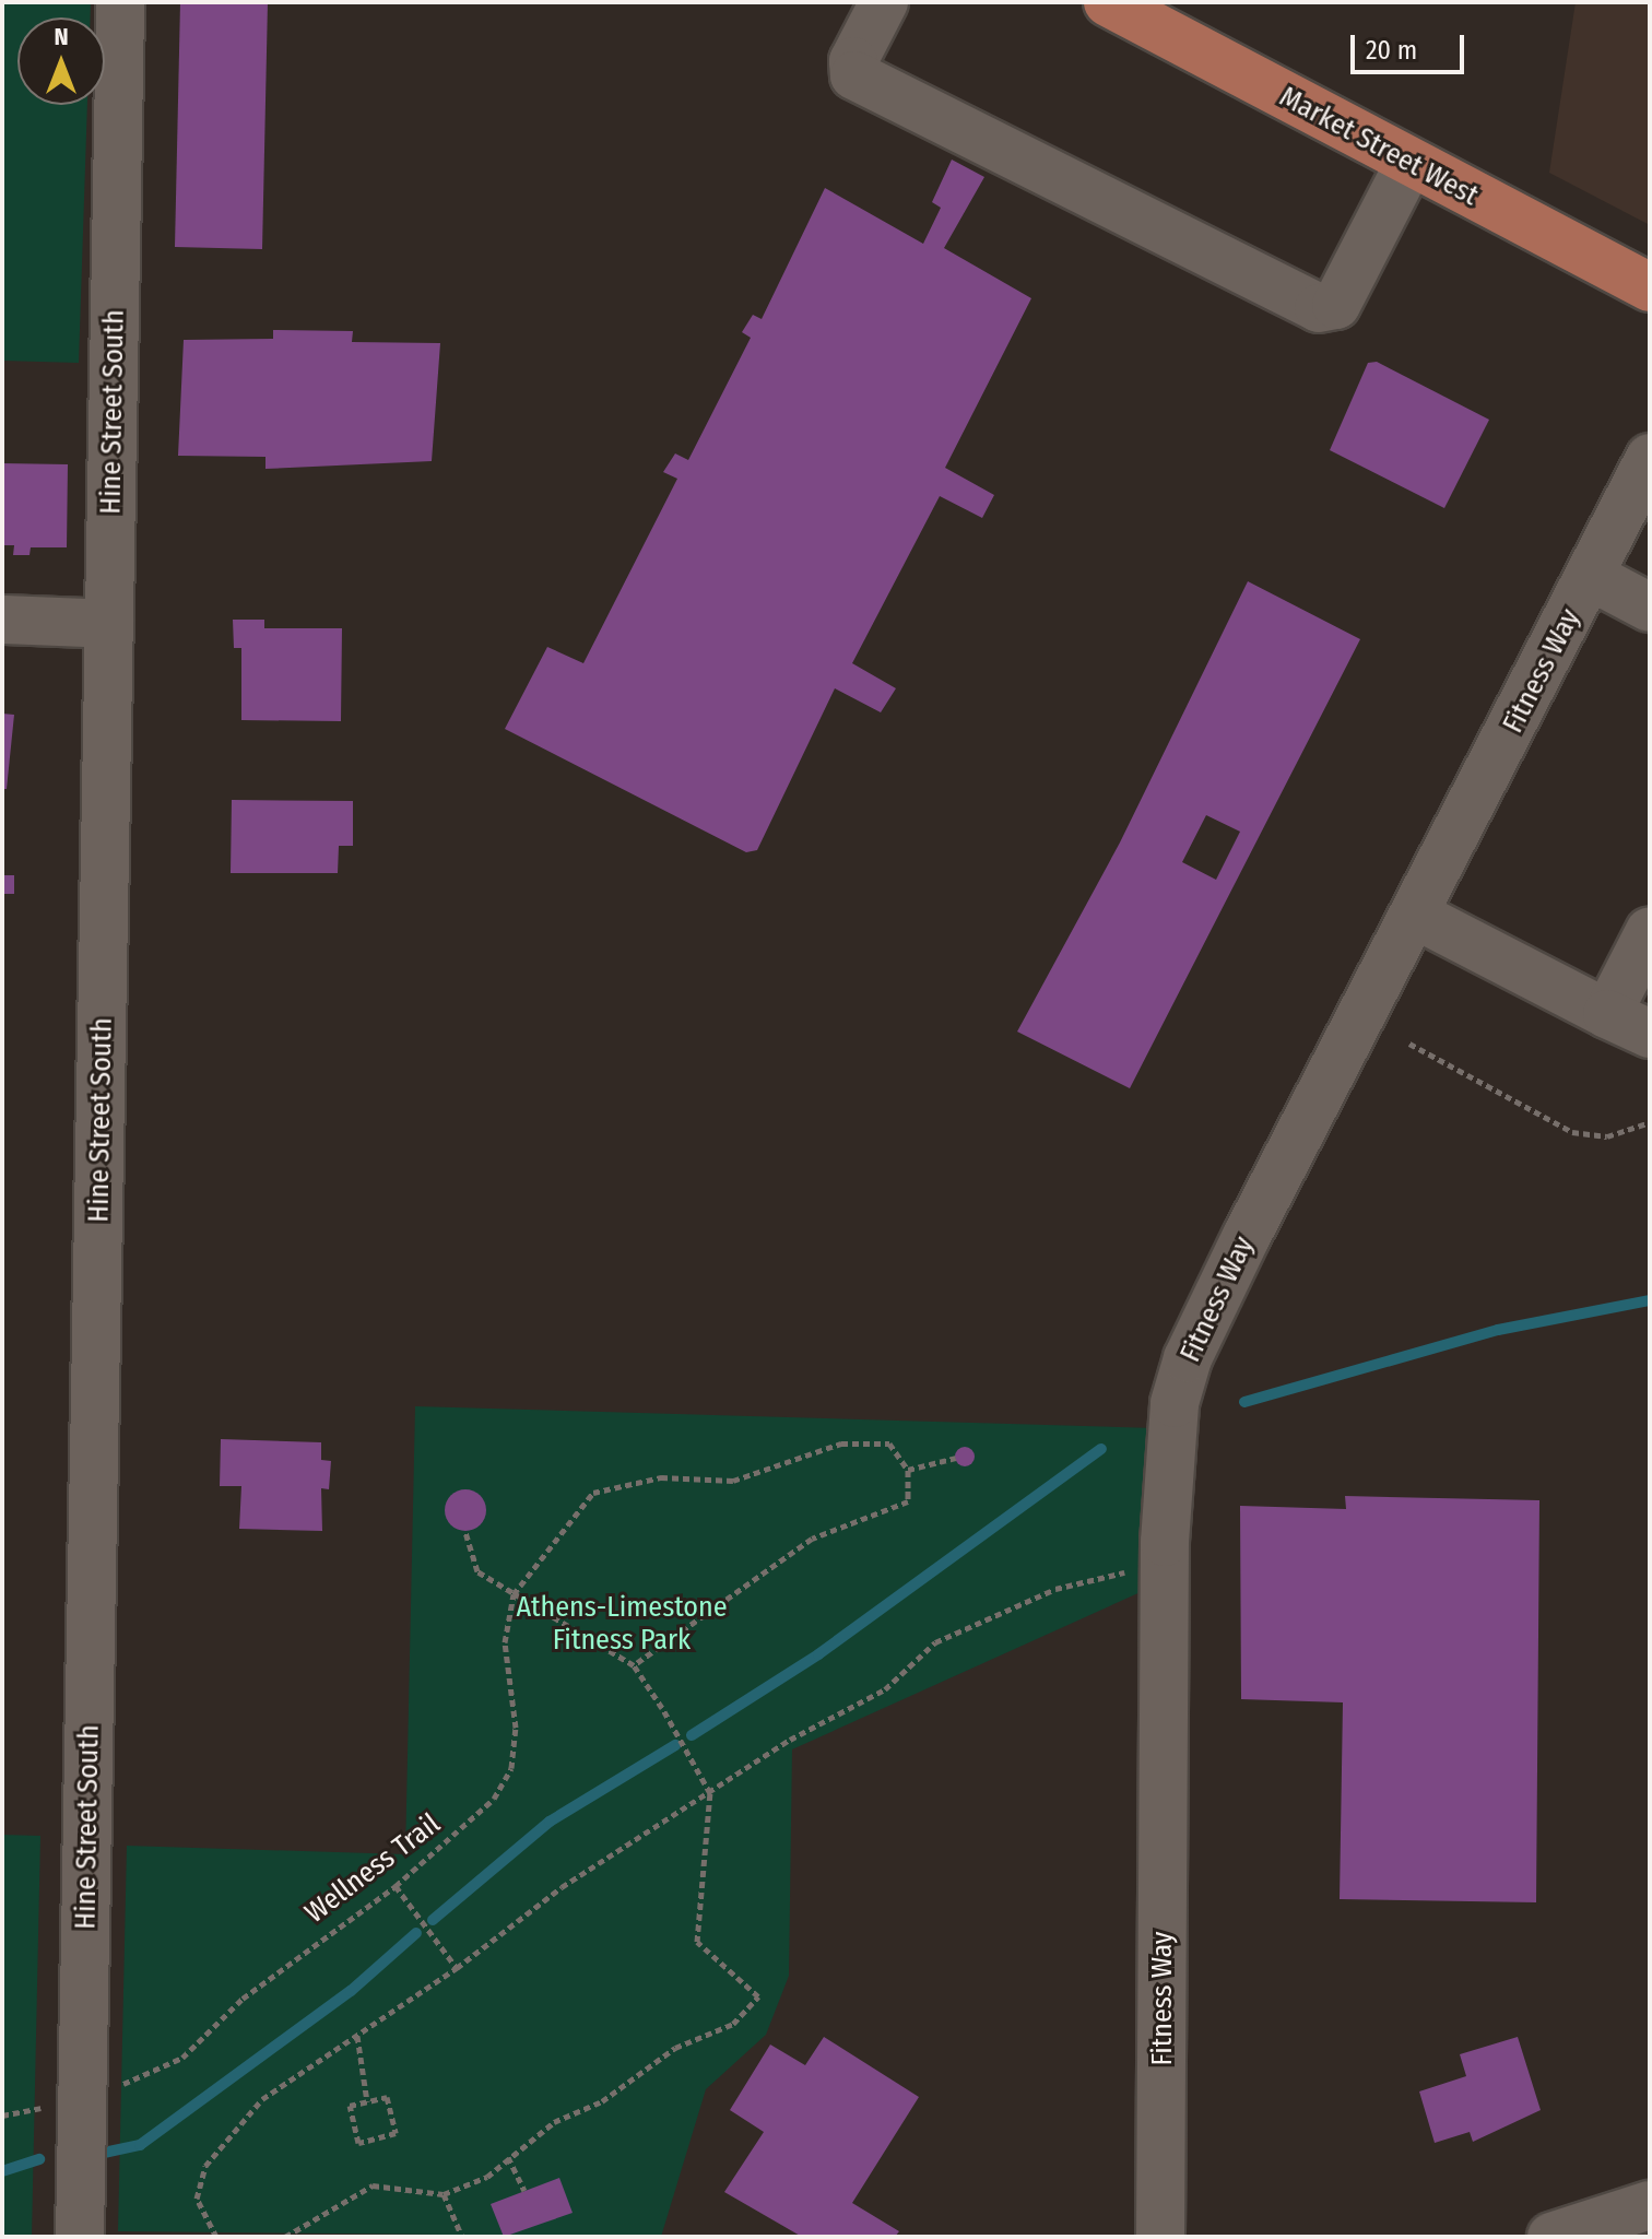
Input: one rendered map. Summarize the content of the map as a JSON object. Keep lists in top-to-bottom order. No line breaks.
{"streets":{"main road":["Market Street West"],"street":["Hine Street South","Fitness Way"],"path":["Wellness Trail"]},"parks":["Athens-Limestone Fitness Park"],"scale_bar":"20 m","north":"top"}
